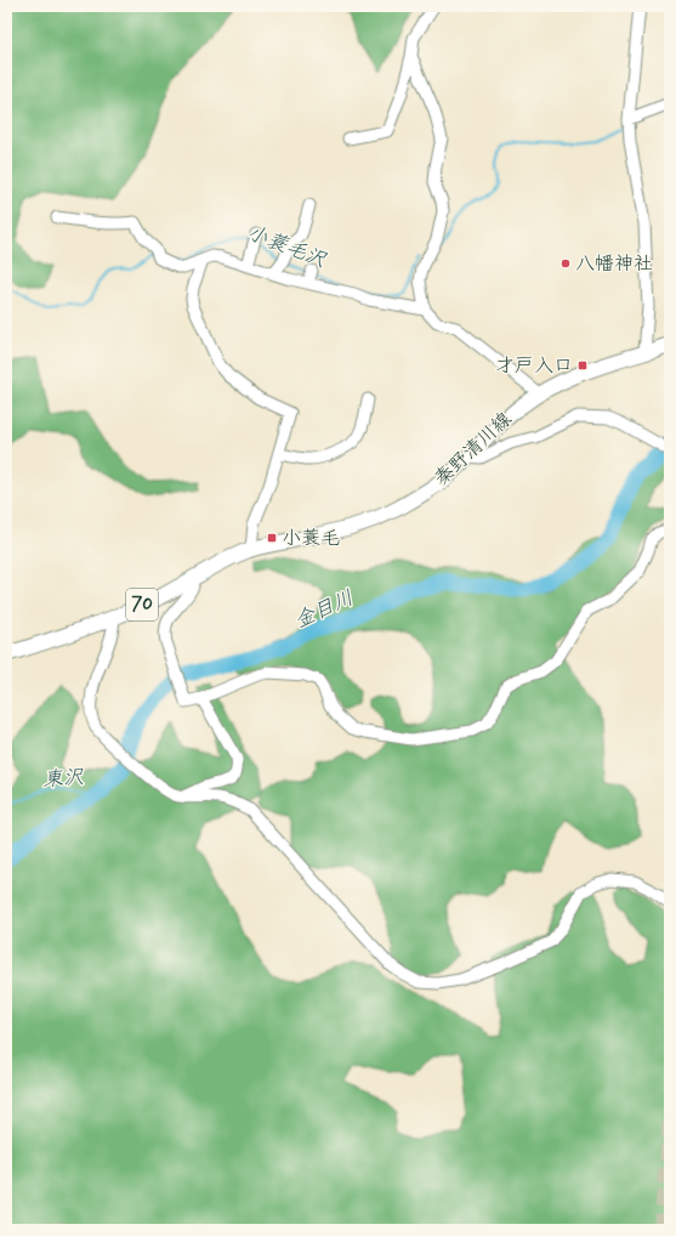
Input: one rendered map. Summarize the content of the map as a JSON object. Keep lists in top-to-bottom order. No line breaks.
{"streets":{"main road":["秦野清川線","70"]},"water":["小蓑毛沢","金目川","東沢"],"places":{"other":["八幡神社"],"transit":["才戸入口","小蓑毛"]}}
